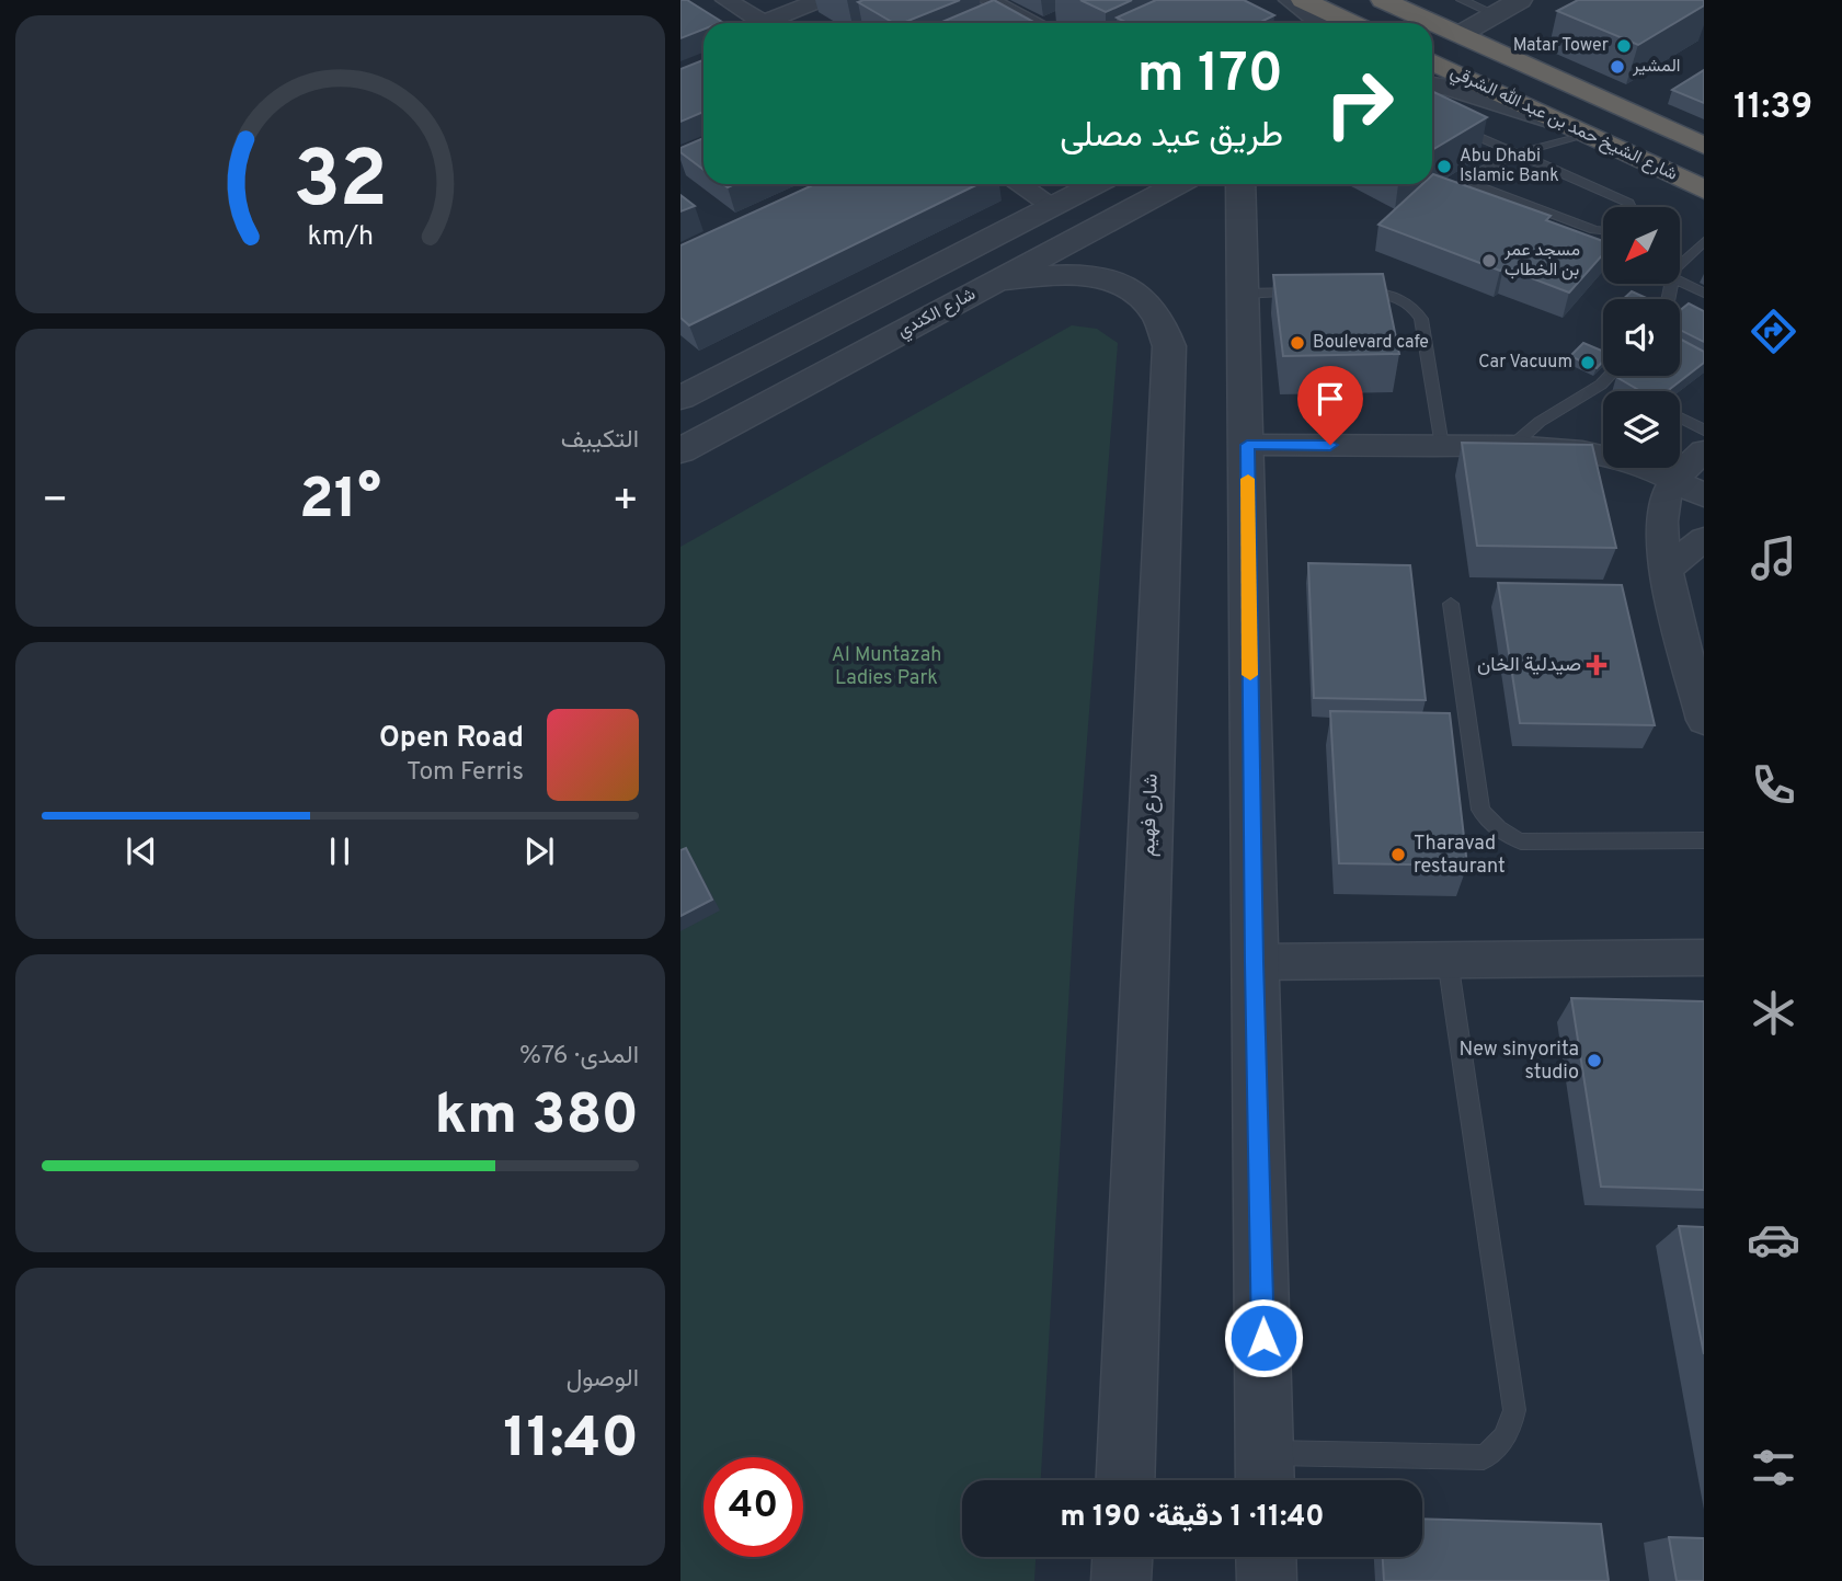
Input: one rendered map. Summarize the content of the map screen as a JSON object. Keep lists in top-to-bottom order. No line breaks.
{"streets":{"highway":["شارع الشيخ حمد بن عبد الله الشرقي"],"street":["شارع الكندي","شارع فهيم"]},"crossings":[["شارع الكندي","شارع فهيم"]],"parks":["Al Muntazah Ladies Park"],"places":{"other":["Matar Tower","المشير","Abu Dhabi Islamic Bank","مسجد عمر بن الخطاب","Boulevard cafe","Car Vacuum","Tharavad restaurant","New sinyorita studio"],"health":["صيدلية الخان"]},"north":"bottom left","page":{"tabs":"11:39","turn":["170 m","طريق عيد مصلى"],"tile":["التكييف",["المدى · 76%","380 km"],["الوصول","11:40"]],"heat":["−","21°","+"],"song":["Open Road","Tom Ferris"],"limit":"40","trip":"11:40 · 1 دقيقة · 190 m","gauge":["32","km/h"]}}
